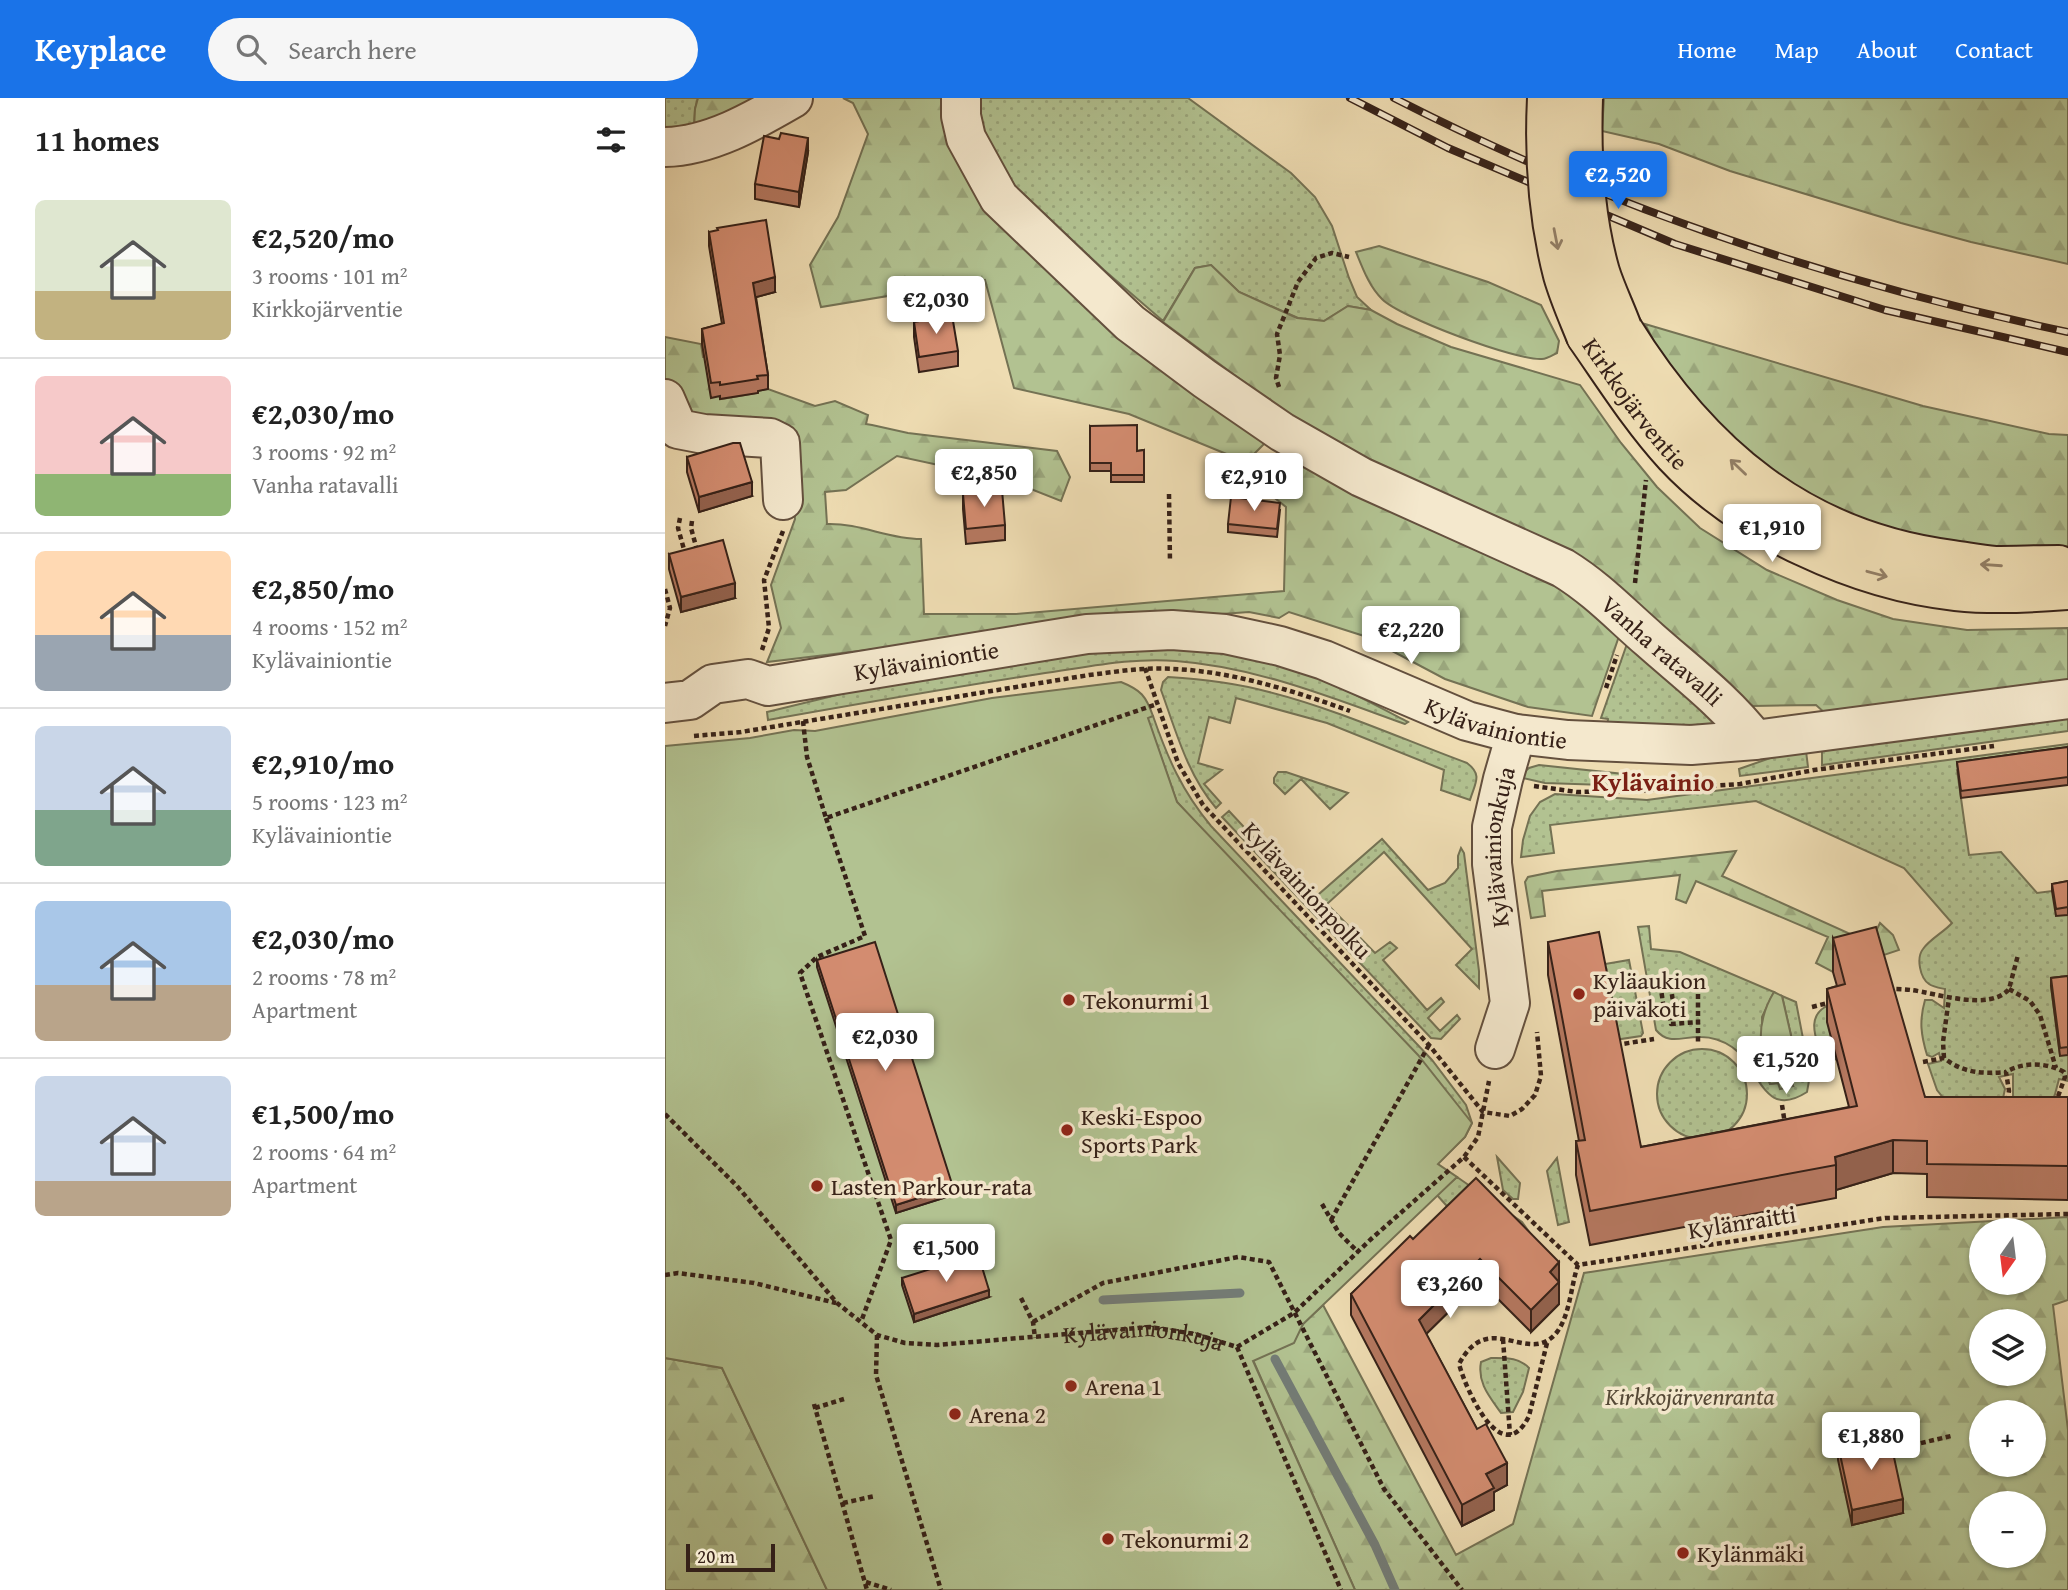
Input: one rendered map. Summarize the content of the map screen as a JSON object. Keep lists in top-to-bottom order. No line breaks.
{"streets":{"main road":["Kirkkojärventie"],"street":["Vanha ratavalli","Kylävainiontie","Kylävainionkuja"],"path":["Kylävainionpolku","Kylänraitti"]},"crossings":[["Vanha ratavalli","Kylävainiontie"],["Kylävainiontie","Kylävainionkuja"],["Kylävainionkuja","Kylävainionpolku"]],"districts":["Kylävainio"],"parks":["Kirkkojärvenranta"],"places":["Kyläaukion päiväkoti","Tekonurmi 1","Keski-Espoo Sports Park","Lasten Parkour-rata","Arena 1","Arena 2","Tekonurmi 2","Kylänmäki"],"scale_bar":"20 m","north":"bottom","page":{"header":"Keyplace","search":"Search here","nav":["Home","Map","About","Contact"],"heading":"11 homes","price":["€2,520","€2,030","€2,850","€2,910","€1,910","€2,220","€2,030","€1,520","€1,500","€3,260","€1,880"],"list":[{"name":"€2,520/mo","note":"3 rooms · 101 m² · Kirkkojärventie"},{"name":"€2,030/mo","note":"3 rooms · 92 m² · Vanha ratavalli"},{"name":"€2,850/mo","note":"4 rooms · 152 m² · Kylävainiontie"},{"name":"€2,910/mo","note":"5 rooms · 123 m² · Kylävainiontie"},{"name":"€2,030/mo","note":"2 rooms · 78 m² · Apartment"},{"name":"€1,500/mo","note":"2 rooms · 64 m² · Apartment"}],"map_buttons":["+","−"],"scale":"20 m"}}
